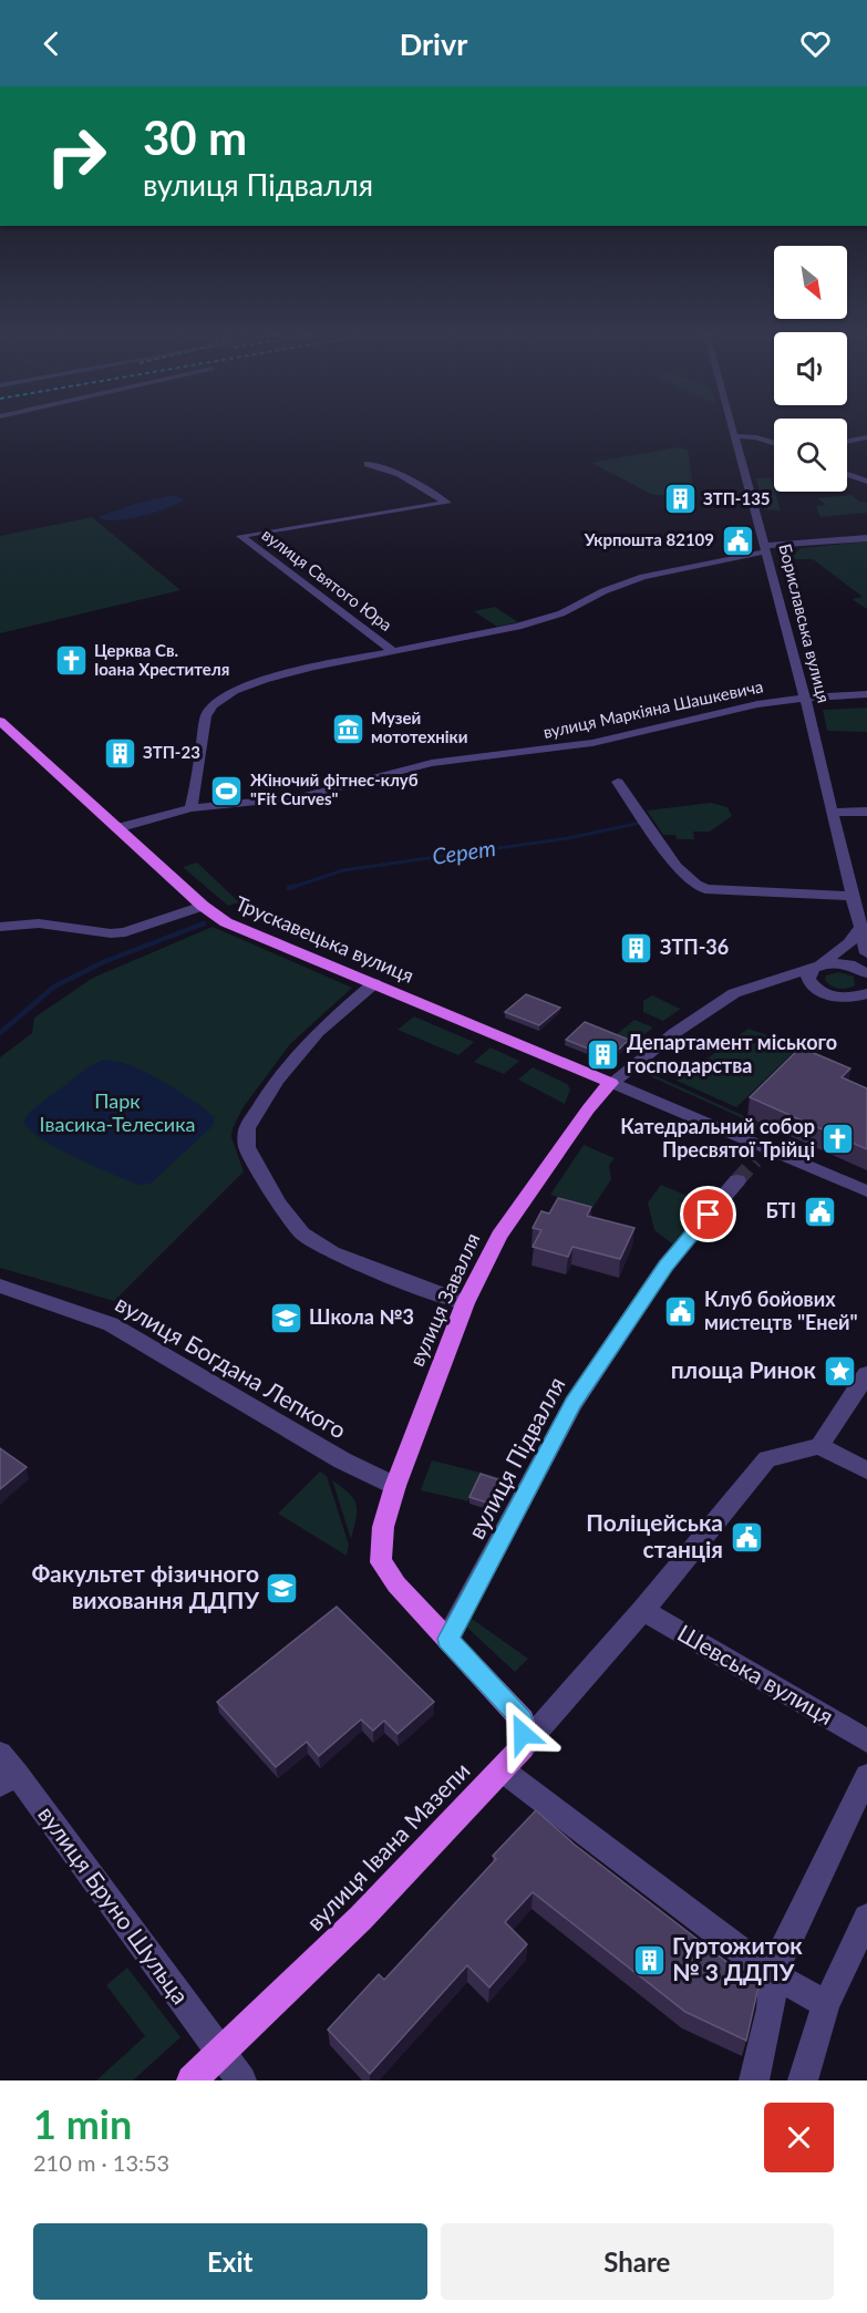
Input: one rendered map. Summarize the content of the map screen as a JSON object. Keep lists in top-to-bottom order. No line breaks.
{"streets":{"main road":["Трускавецька вулиця","вулиця Завалля","вулиця Івана Мазепи"],"street":["вулиця Святого Юра","Бориславська вулиця","вулиця Маркіяна Шашкевича","вулиця Богдана Лепкого","вулиця Підвалля","Шевська вулиця","вулиця Бруно Шульца"]},"crossings":[["вулиця Святого Юра","Бориславська вулиця"],["вулиця Святого Юра","вулиця Маркіяна Шашкевича"],["Бориславська вулиця","вулиця Маркіяна Шашкевича"],["вулиця Маркіяна Шашкевича","Трускавецька вулиця"],["Трускавецька вулиця","вулиця Завалля"],["вулиця Завалля","вулиця Богдана Лепкого"],["вулиця Завалля","вулиця Підвалля"],["Шевська вулиця","вулиця Івана Мазепи"],["вулиця Івана Мазепи","вулиця Бруно Шульца"]],"water":["Серет"],"parks":["Парк Івасика-Телесика"],"places":{"building":["ЗТП-135","ЗТП-23","ЗТП-36","Департамент міського господарства","Гуртожиток № 3 ДДПУ"],"public building":["Укрпошта 82109","БТІ","Клуб бойових мистецтв \"Еней\"","Поліцейська станція"],"church":["Церква Св. Іоана Хрестителя","Катедральний собор Пресвятої Трійці"],"museum":["Музей мототехніки"],"sports":["Жіночий фітнес-клуб \"Fit Curves\""],"school or university":["Школа №3","Факультет фізичного виховання ДДПУ"],"place":["площа Ринок"]},"north":"bottom right","page":{"header":"Drivr","turn":["30 m","вулиця Підвалля"],"heading":["1 min","210 m · 13:53"],"buttons":["Exit","Share"]}}
